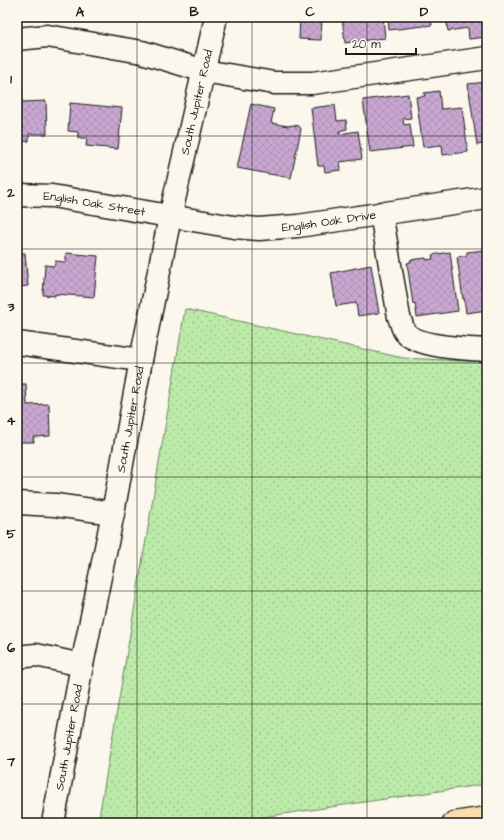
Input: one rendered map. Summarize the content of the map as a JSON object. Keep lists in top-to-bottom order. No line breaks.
{"streets":{"street":["South Jupiter Road","English Oak Street","English Oak Drive"]},"crossings":[["South Jupiter Road","English Oak Street"],["South Jupiter Road","English Oak Drive"],["English Oak Street","English Oak Drive"]],"scale_bar":"20 m","grid":{"columns":["A","B","C","D"],"rows":["1","2","3","4","5","6","7"]}}
